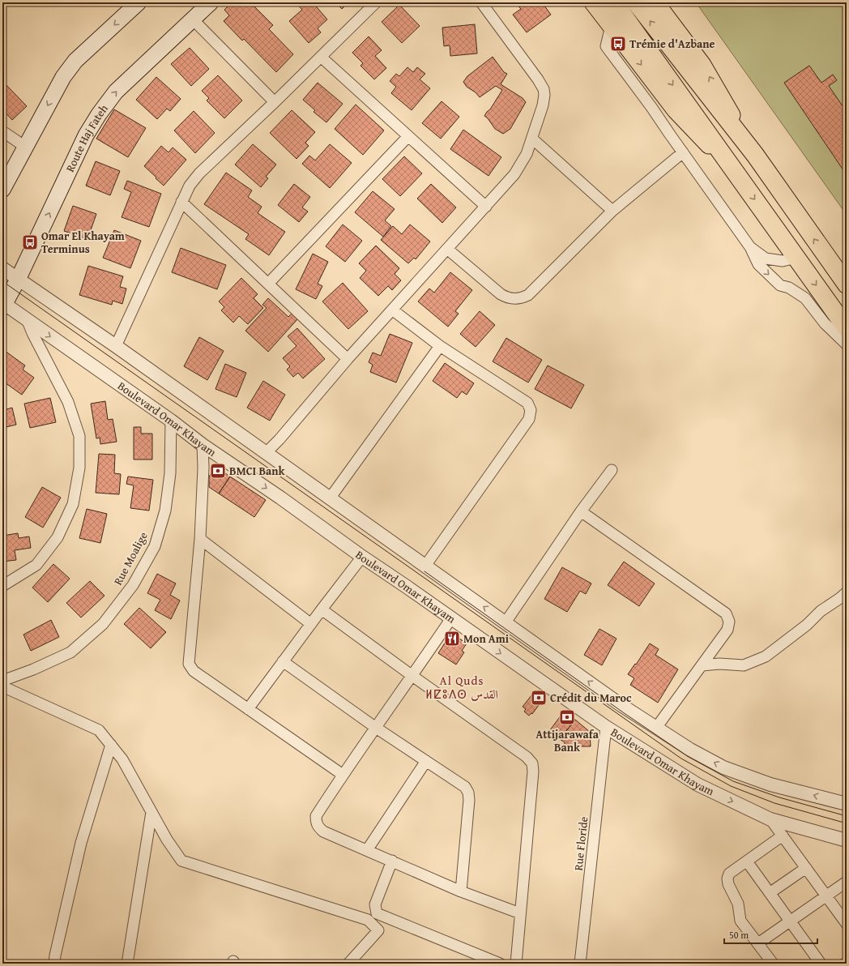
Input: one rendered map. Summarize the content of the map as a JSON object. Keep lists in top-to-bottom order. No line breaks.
{"streets":{"main road":["Route Haj Fateh"],"street":["Boulevard Omar Khayam","Rue Moalige","Rue Floride"]},"crossings":[["Route Haj Fateh","Boulevard Omar Khayam"],["Boulevard Omar Khayam","Rue Moalige"],["Boulevard Omar Khayam","Rue Floride"]],"districts":["Al Quds ⵍⵇⵓⴷⵙ القدس"],"places":{"bus stop":["Trémie d'Azbane","Omar El Khayam Terminus"],"bank":["BMCI Bank","Crédit du Maroc","Attijarawafa Bank"],"restaurant":["Mon Ami"]},"scale_bar":"50 m"}
